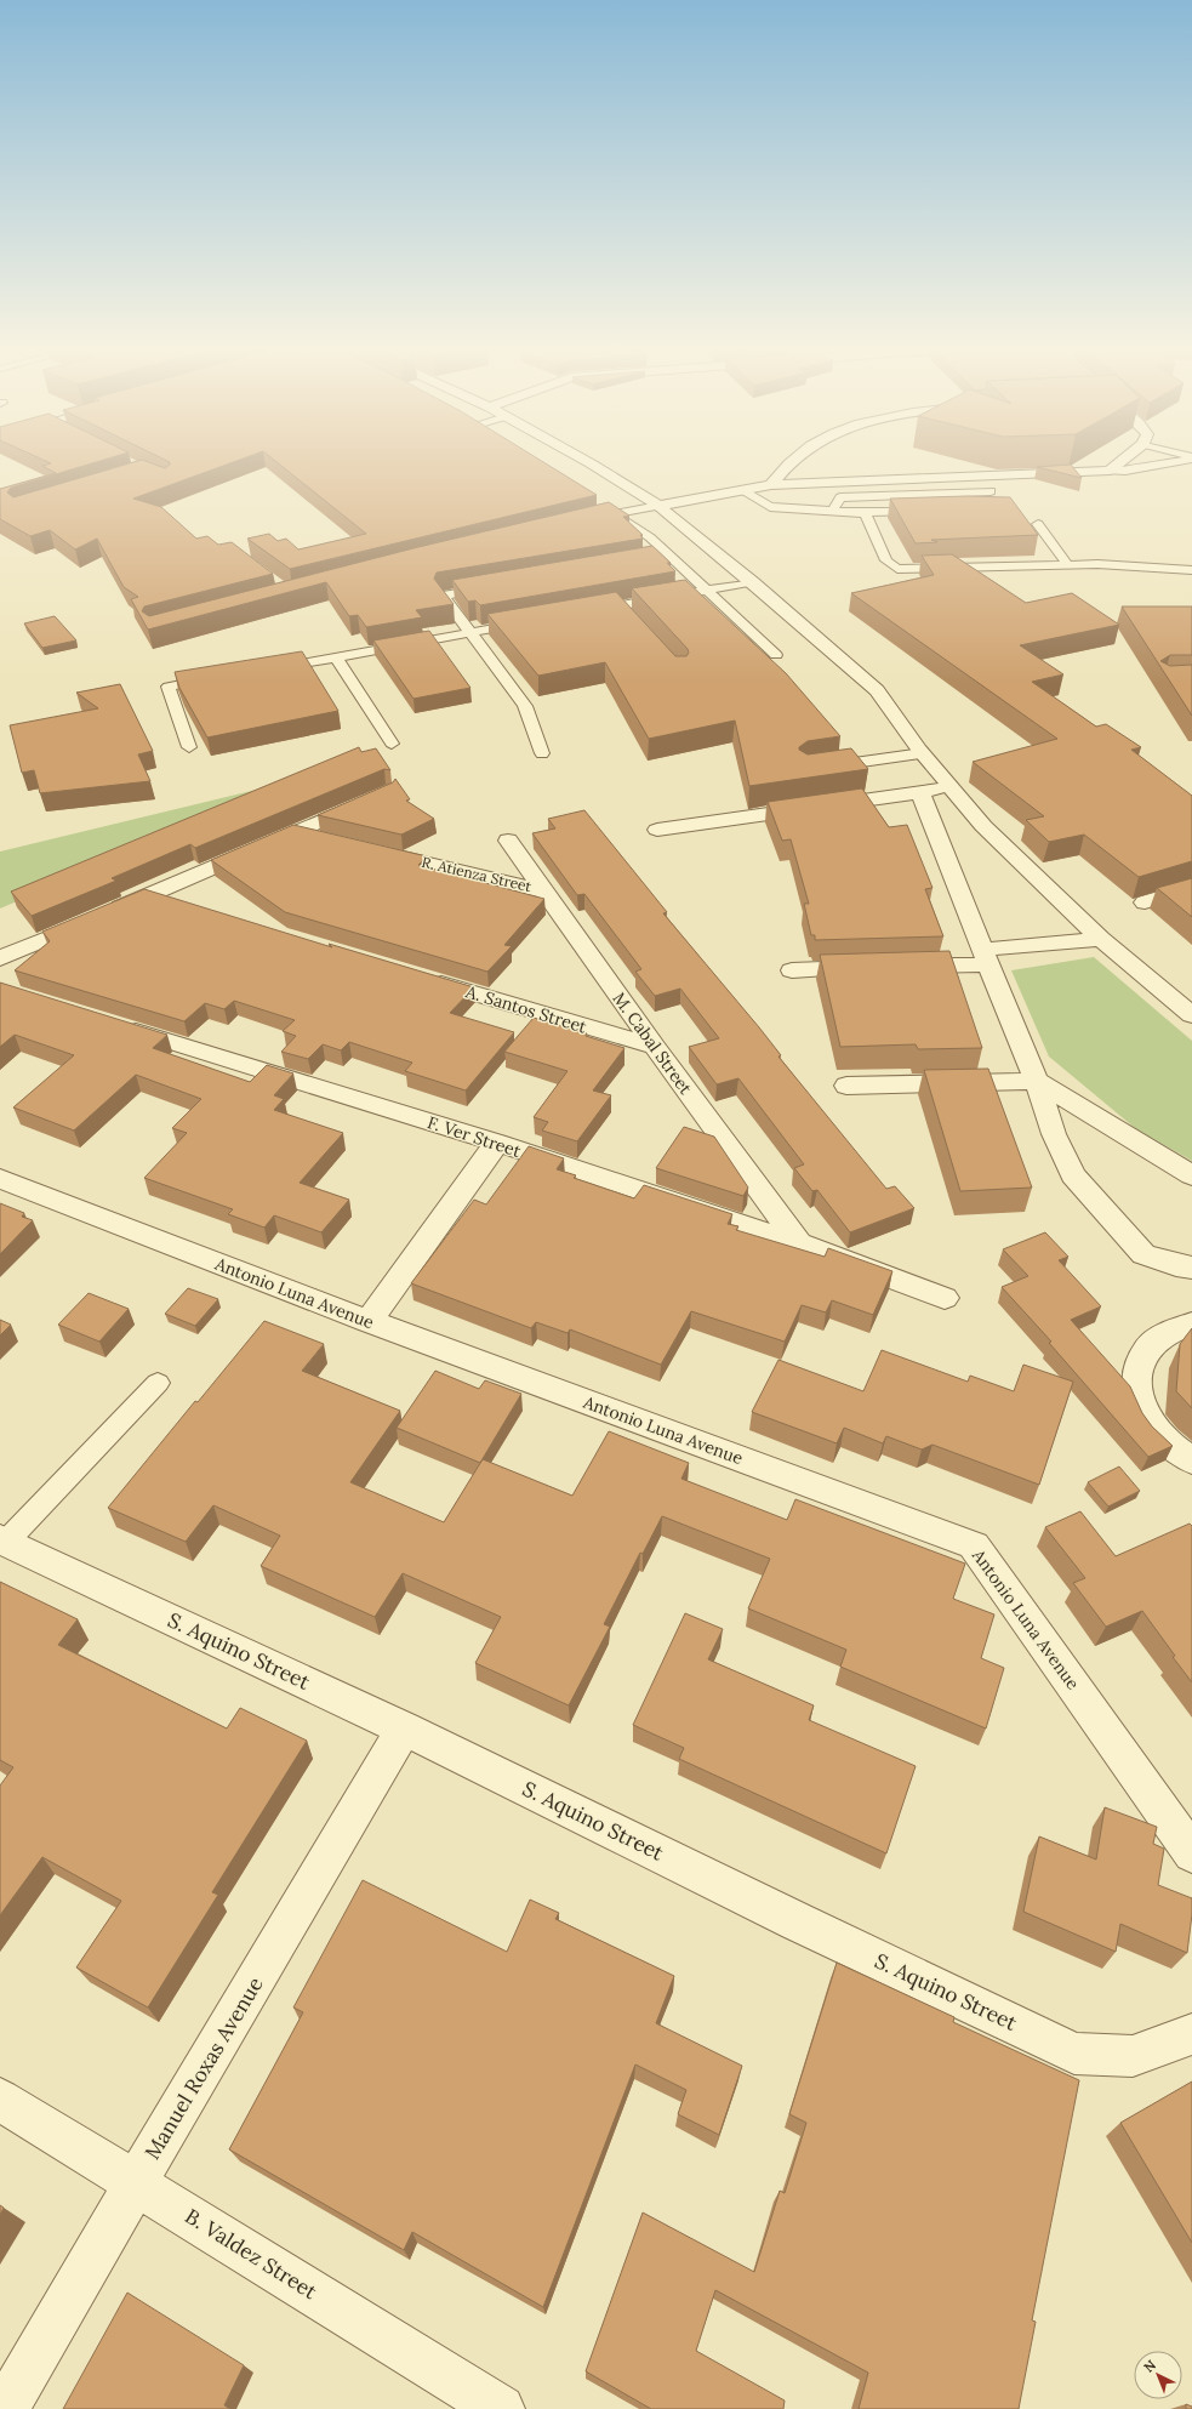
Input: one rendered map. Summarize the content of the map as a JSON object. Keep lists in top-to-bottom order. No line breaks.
{"streets":{"street":["R. Atienza Street","A. Santos Street","M. Cabal Street","F. Ver Street","Antonio Luna Avenue","S. Aquino Street","Manuel Roxas Avenue","B. Valdez Street"]},"crossings":[["R. Atienza Street","M. Cabal Street"],["A. Santos Street","M. Cabal Street"],["M. Cabal Street","F. Ver Street"],["S. Aquino Street","Manuel Roxas Avenue"],["Manuel Roxas Avenue","B. Valdez Street"]],"north":"top left"}
